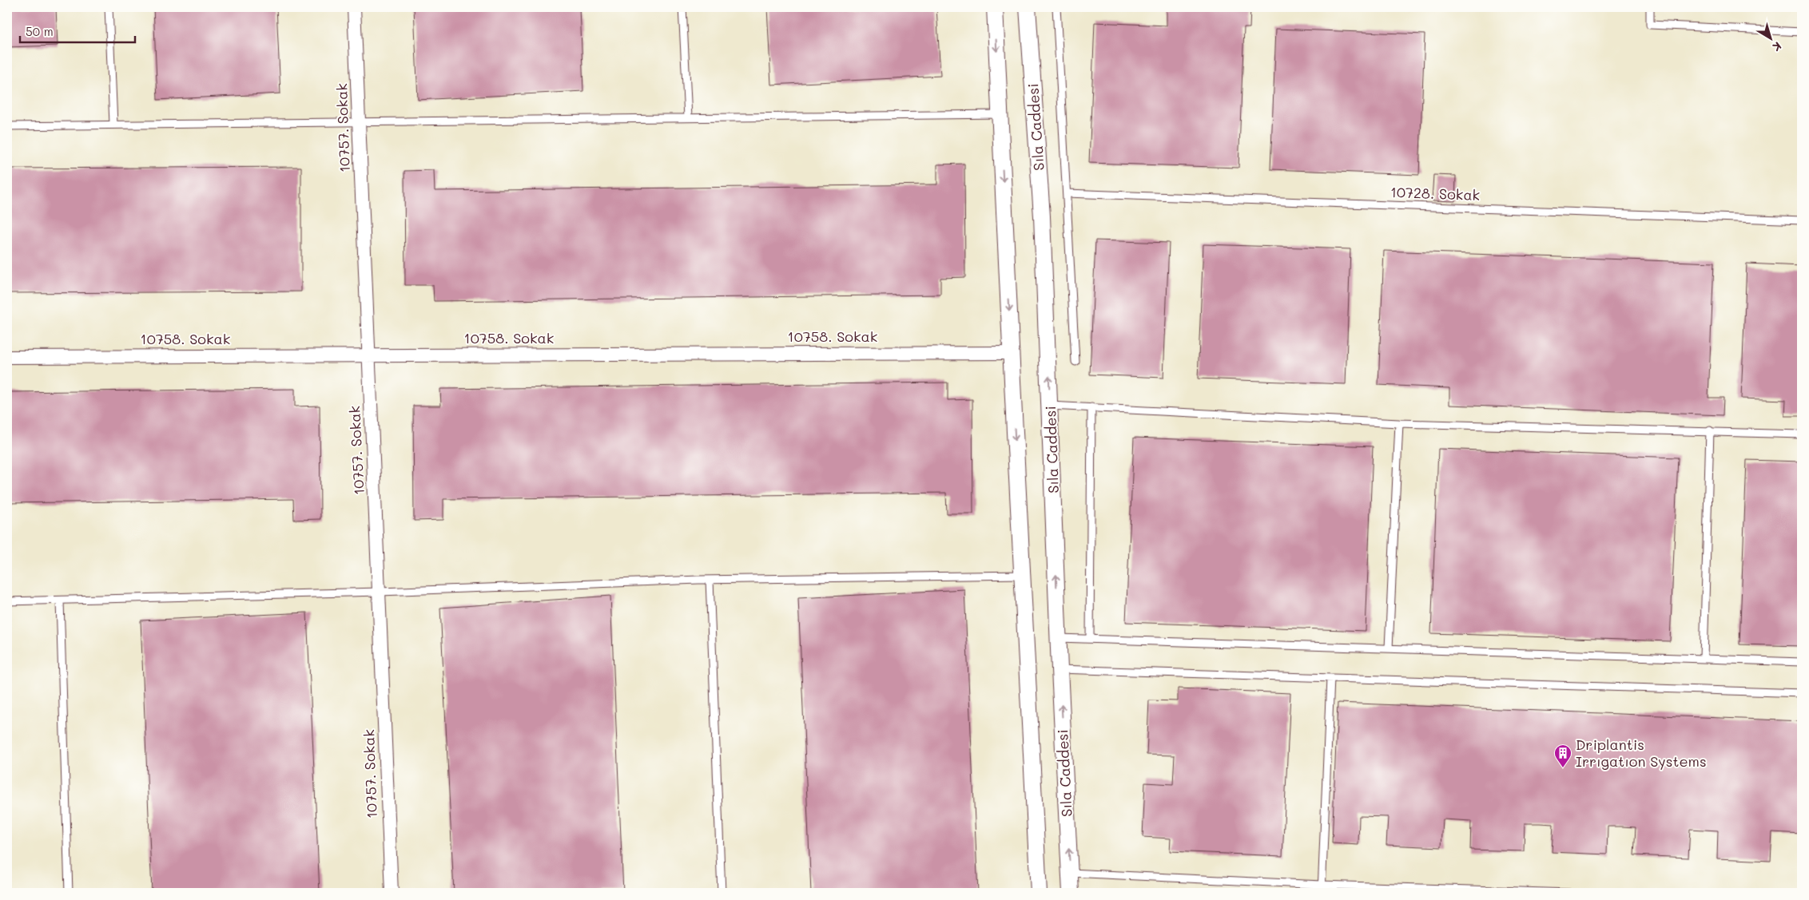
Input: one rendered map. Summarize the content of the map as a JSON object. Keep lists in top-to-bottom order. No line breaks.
{"streets":{"street":["Sıla Caddesi","10757. Sokak","10758. Sokak"],"lane":["10728. Sokak"]},"crossings":[["10757. Sokak","10758. Sokak"]],"places":{"building":["Driplantis Irrıgatıon Systems"]},"scale_bar":"50 m","north":"bottom right"}
